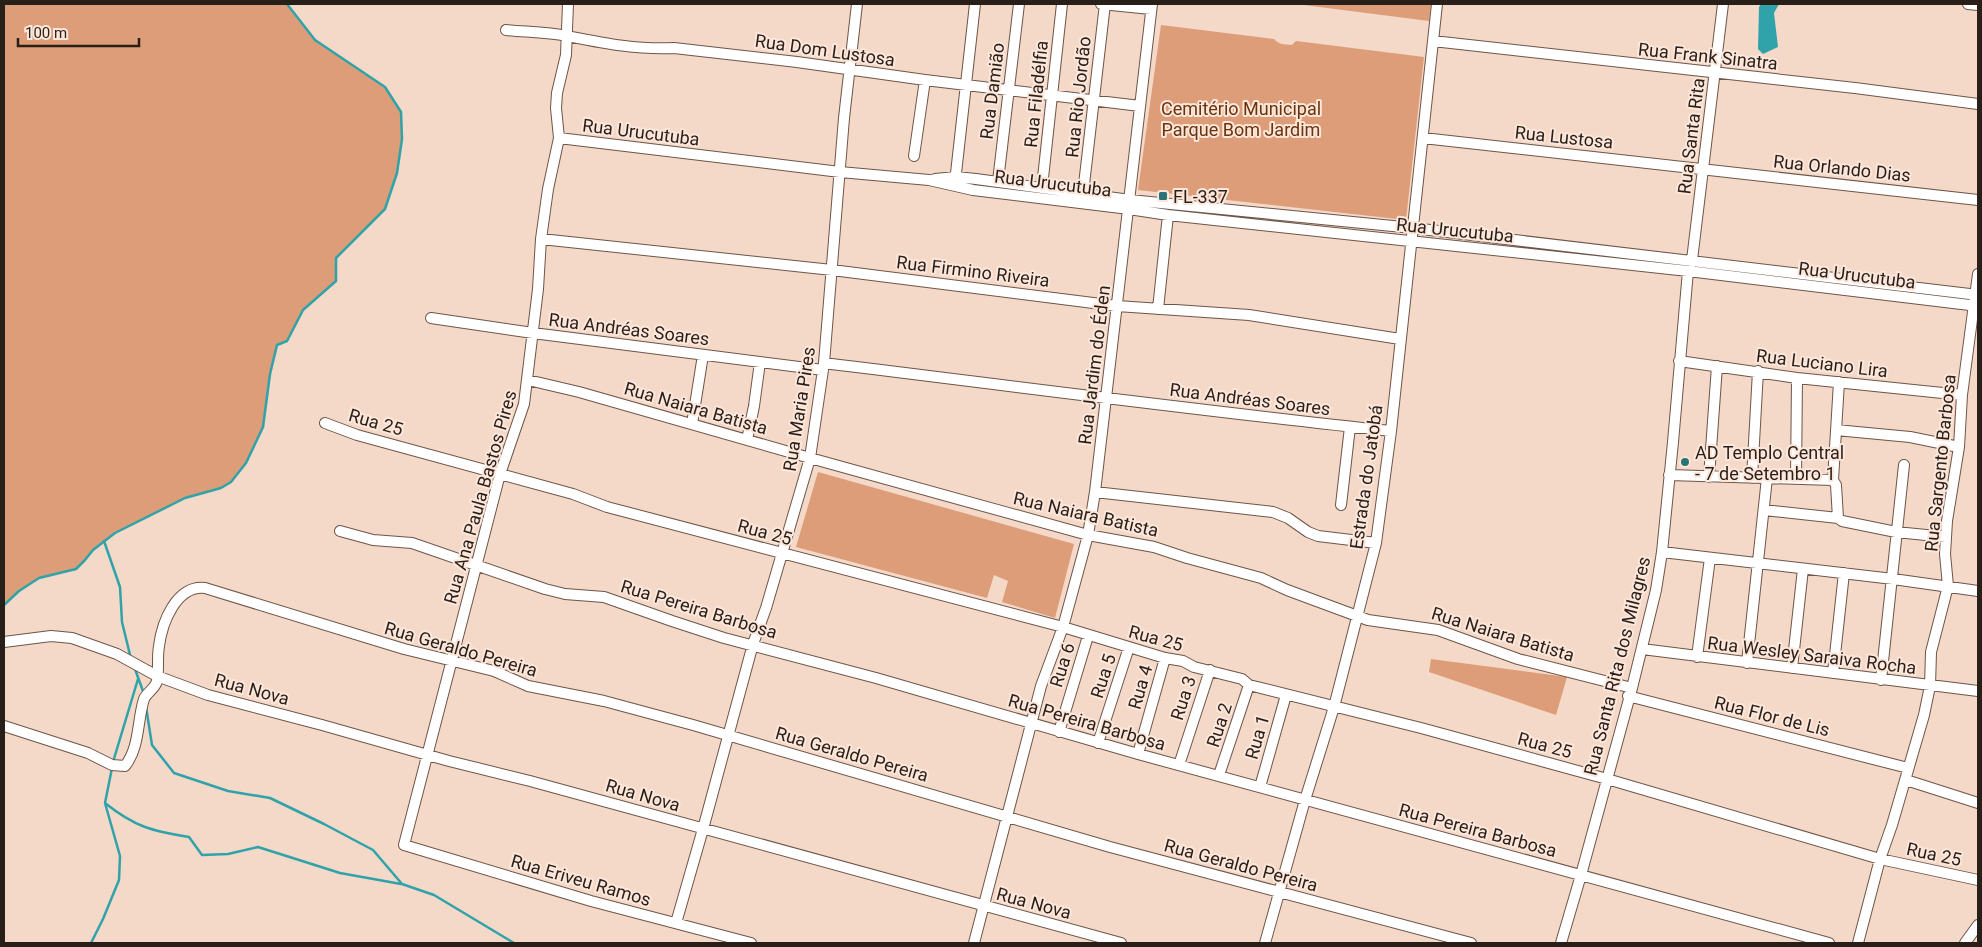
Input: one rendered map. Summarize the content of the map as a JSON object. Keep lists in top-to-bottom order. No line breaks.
{"streets":{"street":["Rua Dom Lustosa","Rua Frank Sinatra","Rua Damião","Rua Filadélfia","Rua Rio Jordão","Rua Urucutuba","Rua Santa Rita","Rua Lustosa","Rua Orlando Dias","Rua Firmino Riveira","Rua Andréas Soares","Rua Luciano Lira","Rua Jardim do Éden","Rua Naiara Batista","Rua Maria Pires","Rua 25","Rua Sargento Barbosa","Estrada do Jatobá","Rua Ana Paula Bastos Pires","Rua Pereira Barbosa","Rua Geraldo Pereira","Rua Wesley Saraiva Rocha","Rua 6","Rua Santa Rita dos Milagres","Rua 5","Rua 4","Rua Nova","Rua 3","Rua Flor de Lis","Rua 2","Rua 1","Rua Eriveu Ramos"]},"crossings":[["Rua Dom Lustosa","Rua Damião"],["Rua Dom Lustosa","Rua Filadélfia"],["Rua Dom Lustosa","Rua Rio Jordão"],["Rua Dom Lustosa","Rua Jardim do Éden"],["Rua Dom Lustosa","Rua Maria Pires"],["Rua Dom Lustosa","Rua Ana Paula Bastos Pires"],["Rua Frank Sinatra","Rua Santa Rita"],["Rua Frank Sinatra","Estrada do Jatobá"],["Rua Damião","Rua Urucutuba"],["Rua Filadélfia","Rua Urucutuba"],["Rua Rio Jordão","Rua Urucutuba"],["Rua Urucutuba","Rua Santa Rita"],["Rua Urucutuba","Rua Jardim do Éden"],["Rua Urucutuba","Rua Maria Pires"],["Rua Urucutuba","Rua Sargento Barbosa"],["Rua Urucutuba","Estrada do Jatobá"],["Rua Urucutuba","Rua Ana Paula Bastos Pires"],["Rua Urucutuba","Rua Santa Rita dos Milagres"],["Rua Santa Rita","Rua Lustosa"],["Rua Santa Rita","Rua Orlando Dias"],["Rua Santa Rita","Rua Santa Rita dos Milagres"],["Rua Lustosa","Rua Orlando Dias"],["Rua Lustosa","Estrada do Jatobá"],["Rua Firmino Riveira","Rua Jardim do Éden"],["Rua Firmino Riveira","Rua Maria Pires"],["Rua Firmino Riveira","Estrada do Jatobá"],["Rua Firmino Riveira","Rua Ana Paula Bastos Pires"],["Rua Andréas Soares","Rua Jardim do Éden"],["Rua Andréas Soares","Rua Maria Pires"],["Rua Andréas Soares","Estrada do Jatobá"],["Rua Andréas Soares","Rua Ana Paula Bastos Pires"],["Rua Luciano Lira","Rua Sargento Barbosa"],["Rua Luciano Lira","Rua Santa Rita dos Milagres"],["Rua Jardim do Éden","Rua Naiara Batista"],["Rua Jardim do Éden","Rua 25"],["Rua Jardim do Éden","Rua Pereira Barbosa"],["Rua Jardim do Éden","Rua Geraldo Pereira"],["Rua Jardim do Éden","Rua Nova"],["Rua Naiara Batista","Rua Maria Pires"],["Rua Naiara Batista","Estrada do Jatobá"],["Rua Naiara Batista","Rua Ana Paula Bastos Pires"],["Rua Naiara Batista","Rua Santa Rita dos Milagres"],["Rua Naiara Batista","Rua Flor de Lis"],["Rua Maria Pires","Rua 25"],["Rua Maria Pires","Rua Pereira Barbosa"],["Rua Maria Pires","Rua Geraldo Pereira"],["Rua Maria Pires","Rua Nova"],["Rua Maria Pires","Rua Eriveu Ramos"],["Rua 25","Rua Sargento Barbosa"],["Rua 25","Estrada do Jatobá"],["Rua 25","Rua Ana Paula Bastos Pires"],["Rua 25","Rua 6"],["Rua 25","Rua Santa Rita dos Milagres"],["Rua 25","Rua 5"],["Rua 25","Rua 4"],["Rua 25","Rua 3"],["Rua 25","Rua 2"],["Rua 25","Rua 1"],["Rua Sargento Barbosa","Rua Wesley Saraiva Rocha"],["Rua Sargento Barbosa","Rua Flor de Lis"],["Estrada do Jatobá","Rua Pereira Barbosa"],["Estrada do Jatobá","Rua Geraldo Pereira"],["Rua Ana Paula Bastos Pires","Rua Pereira Barbosa"],["Rua Ana Paula Bastos Pires","Rua Geraldo Pereira"],["Rua Ana Paula Bastos Pires","Rua Nova"],["Rua Ana Paula Bastos Pires","Rua Eriveu Ramos"],["Rua Pereira Barbosa","Rua 6"],["Rua Pereira Barbosa","Rua Santa Rita dos Milagres"],["Rua Pereira Barbosa","Rua 5"],["Rua Pereira Barbosa","Rua 4"],["Rua Pereira Barbosa","Rua 3"],["Rua Pereira Barbosa","Rua 2"],["Rua Pereira Barbosa","Rua 1"],["Rua Geraldo Pereira","Rua Nova"],["Rua Wesley Saraiva Rocha","Rua Santa Rita dos Milagres"],["Rua Santa Rita dos Milagres","Rua Flor de Lis"]],"parks":["Cemitério Municipal Parque Bom Jardim"],"places":{"transit":["FL-337"],"other":["AD Templo Central - 7 de Setembro 1"]},"scale_bar":"100 m"}
